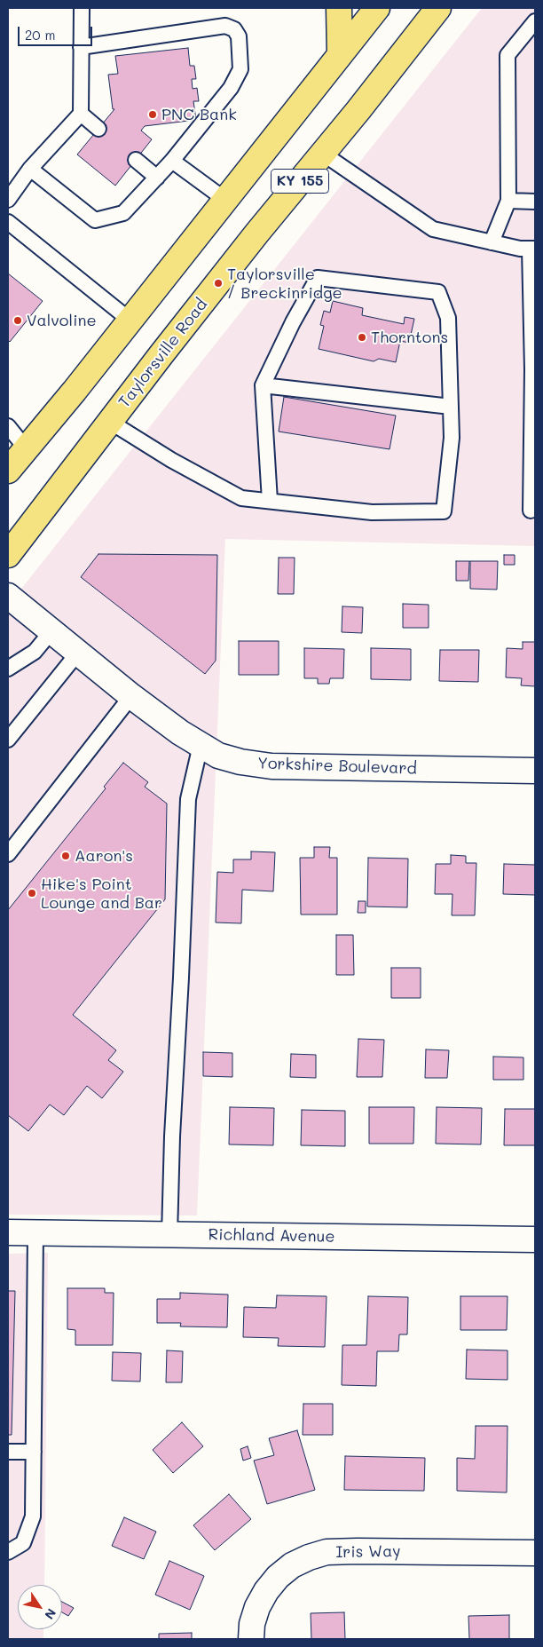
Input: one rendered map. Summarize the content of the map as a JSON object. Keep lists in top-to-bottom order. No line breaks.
{"streets":{"main road":["KY 155","Taylorsville Road"],"street":["Yorkshire Boulevard","Richland Avenue","Iris Way"]},"places":["PNC Bank","Taylorsville / Breckinridge","Valvoline","Thorntons","Aaron's","Hike's Point Lounge and Bar"],"scale_bar":"20 m","north":"bottom right"}
